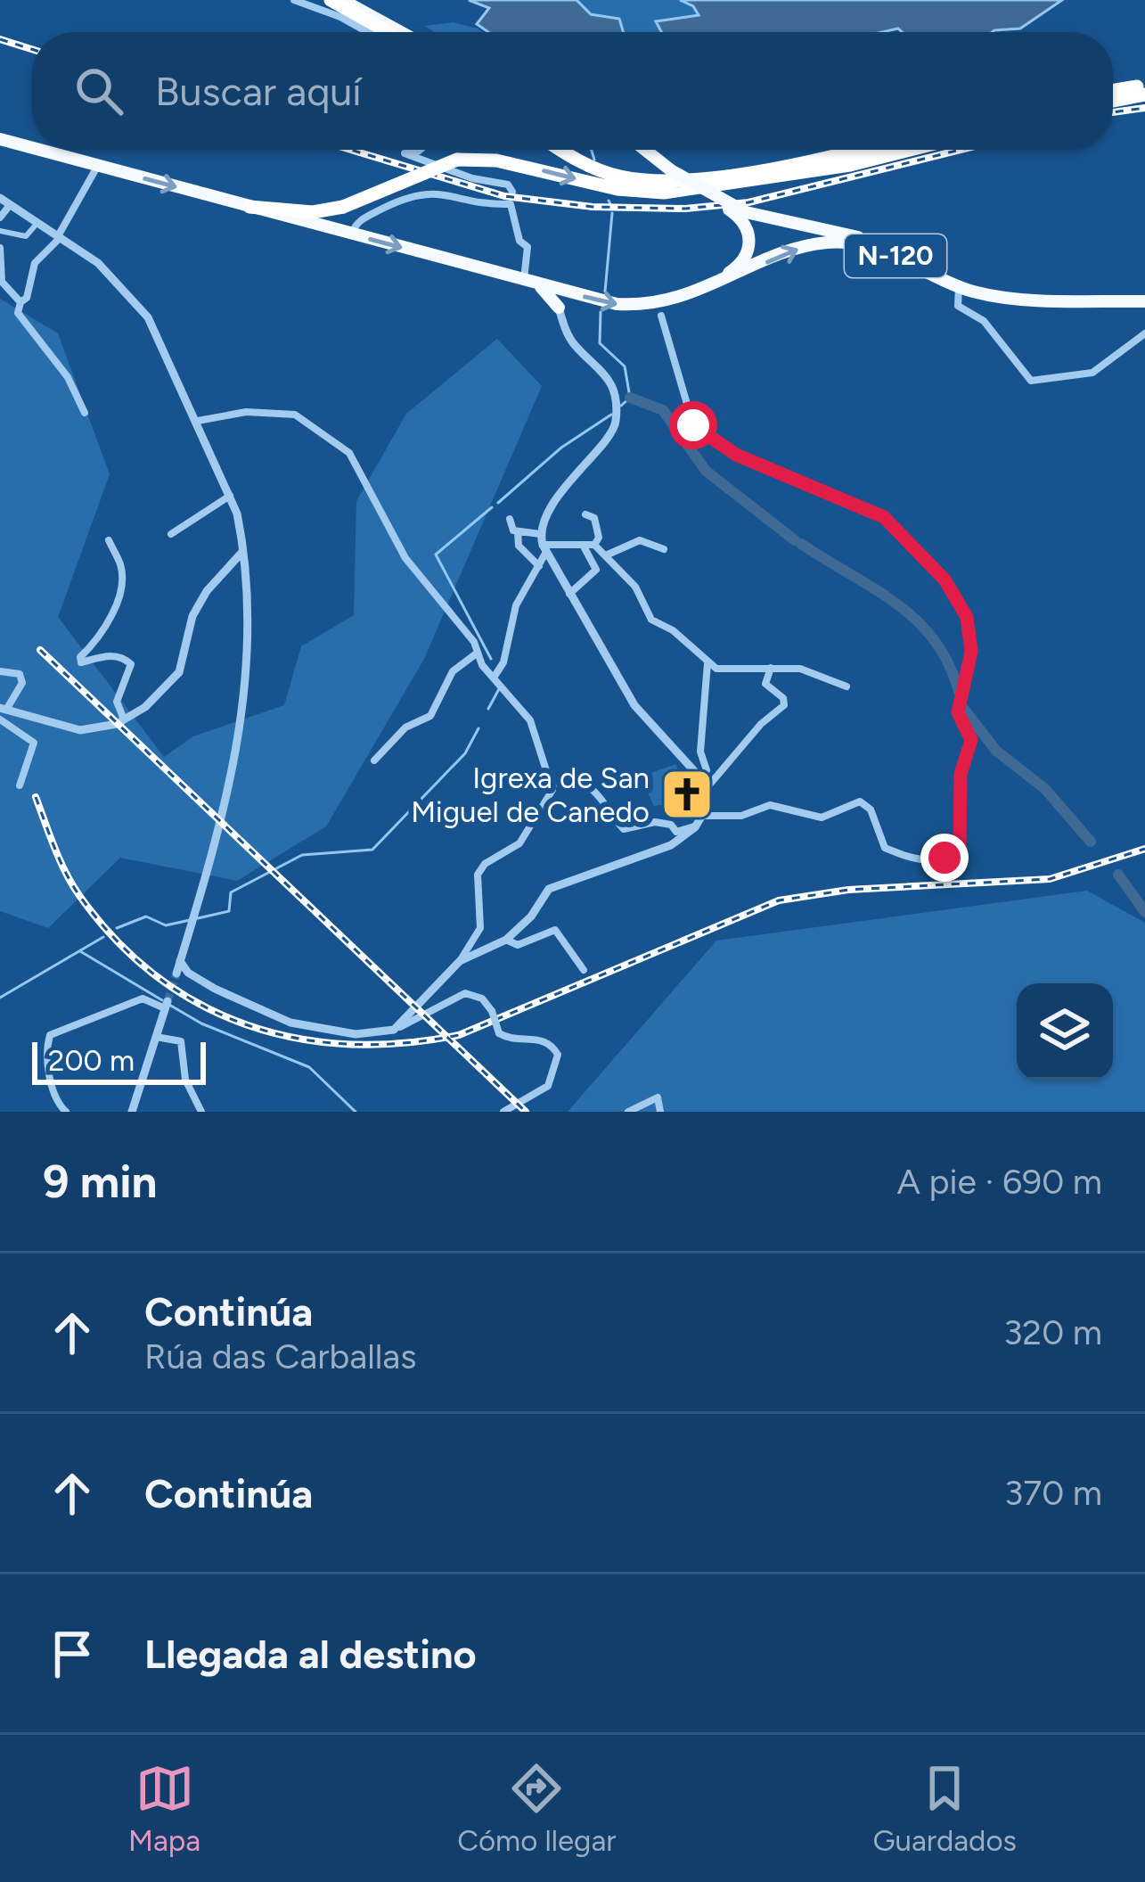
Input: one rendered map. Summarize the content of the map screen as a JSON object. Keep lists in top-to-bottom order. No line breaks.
{"streets":{"highway":["N-120"]},"places":{"church":["Igrexa de San Miguel de Canedo"]},"scale_bar":"200 m","page":{"search":"Buscar aquí","scale":"200 m","heading":["9 min","A pie · 690 m"],"list":[["Continúa","Rúa das Carballas","320 m"],["Continúa","370 m"],"Llegada al destino"],"nav":["Mapa","Cómo llegar","Guardados"]}}
